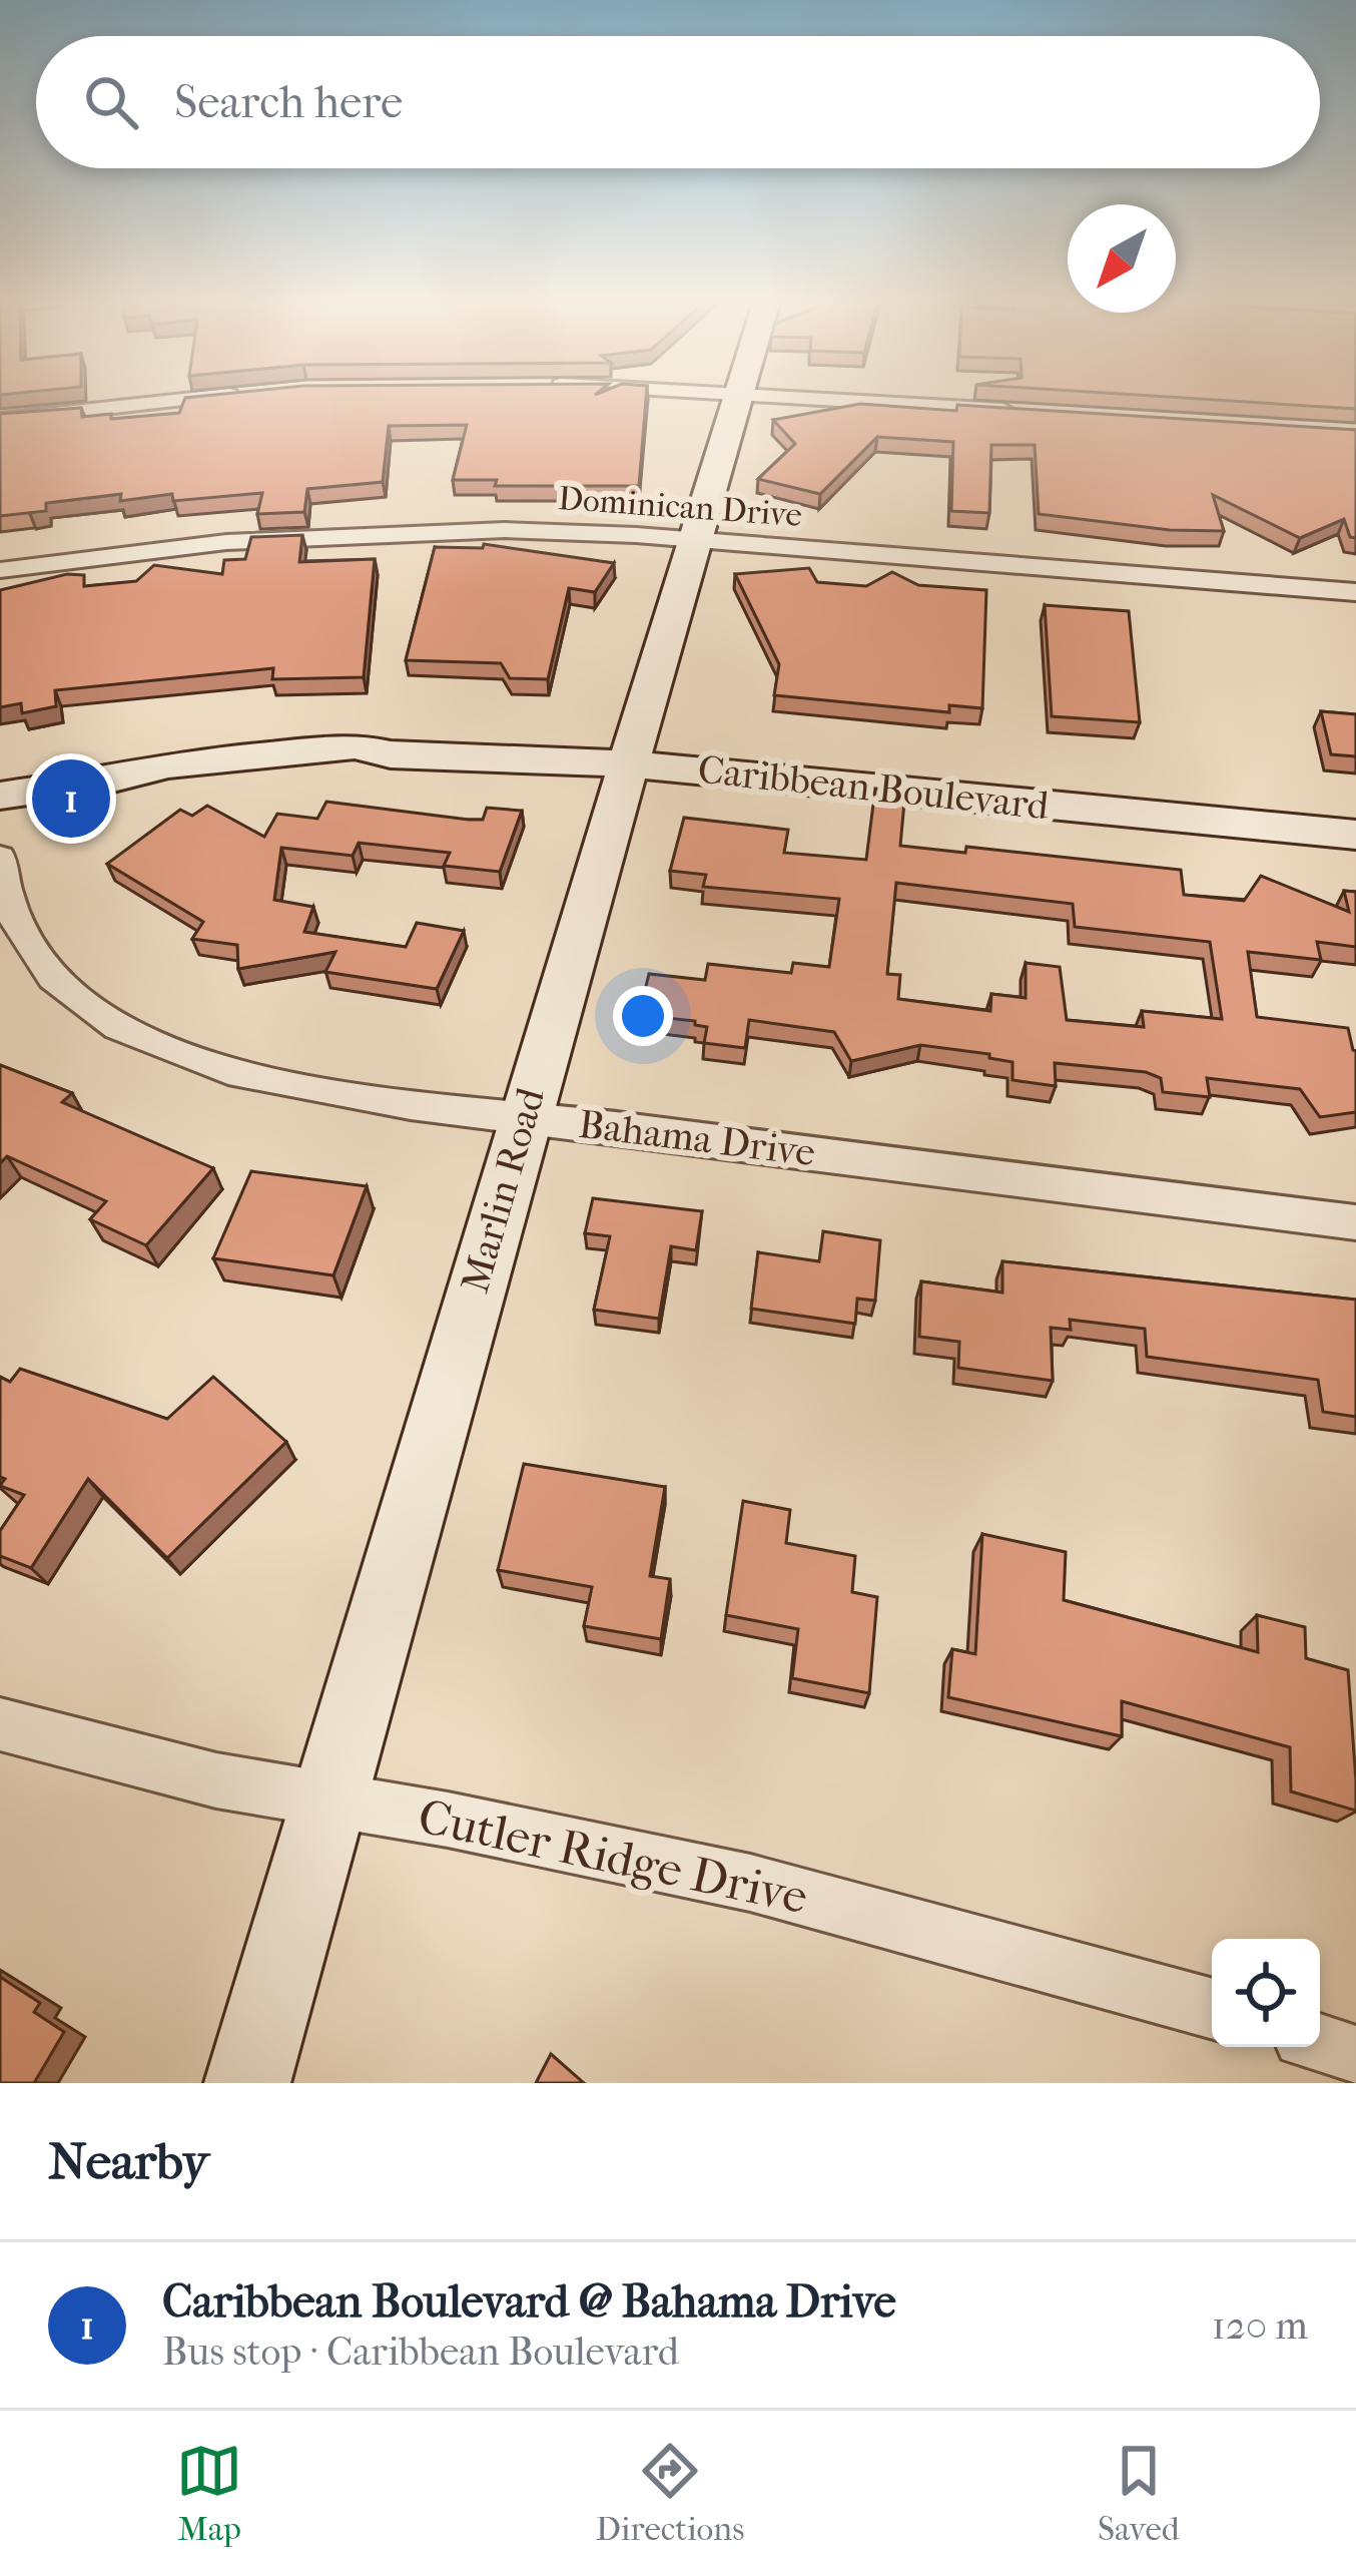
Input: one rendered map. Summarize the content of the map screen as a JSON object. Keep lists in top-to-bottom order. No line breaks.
{"streets":{"street":["Dominican Drive","Caribbean Boulevard","Bahama Drive","Marlin Road","Cutler Ridge Drive"]},"crossings":[["Dominican Drive","Marlin Road"],["Caribbean Boulevard","Marlin Road"],["Bahama Drive","Marlin Road"],["Marlin Road","Cutler Ridge Drive"]],"north":"bottom left","page":{"search":"Search here","pins":"1","heading":"Nearby","list":[{"mark":"1","name":"Caribbean Boulevard @ Bahama Drive","note":"Bus stop · Caribbean Boulevard","value":"120 m"}],"nav":["Map","Directions","Saved"]}}
